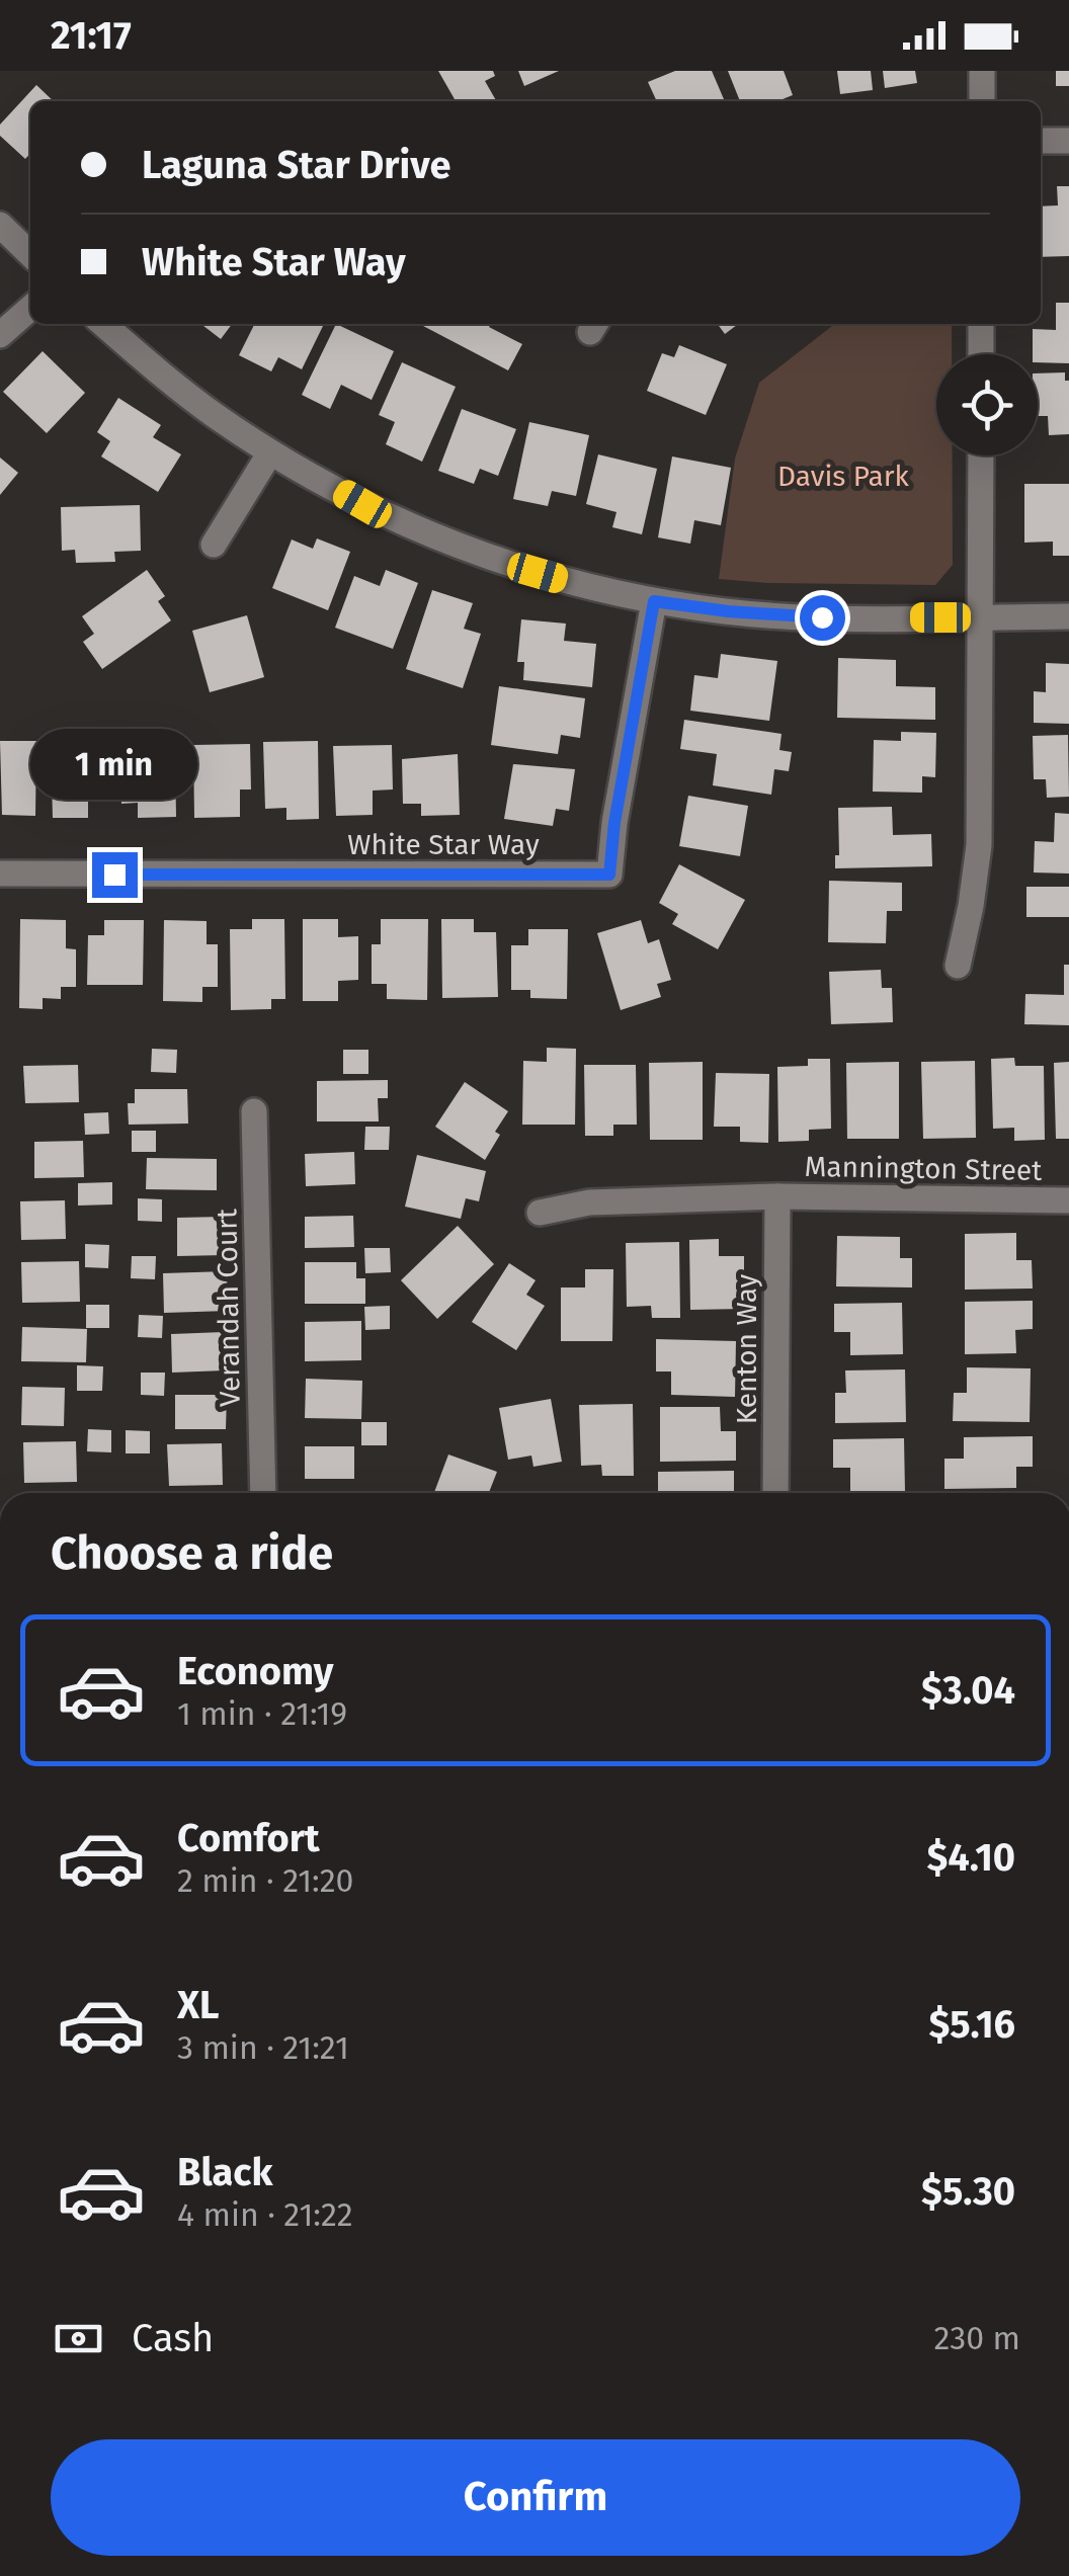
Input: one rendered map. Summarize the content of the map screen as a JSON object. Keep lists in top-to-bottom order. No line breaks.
{"streets":{"street":["White Star Way","Mannington Street","Verandah Court","Kenton Way"]},"crossings":[["Mannington Street","Kenton Way"]],"parks":["Davis Park"],"page":{"status":"21:17","banner":["Laguna Star Drive","White Star Way"],"bubble":"1 min","heading":"Choose a ride","list":[{"name":"Economy","note":"1 min · 21:19","value":"$3.04"},{"name":"Comfort","note":"2 min · 21:20","value":"$4.10"},{"name":"XL","note":"3 min · 21:21","value":"$5.16"},{"name":"Black","note":"4 min · 21:22","value":"$5.30"}],"pay":["Cash","230 m"],"buttons":"Confirm"}}
